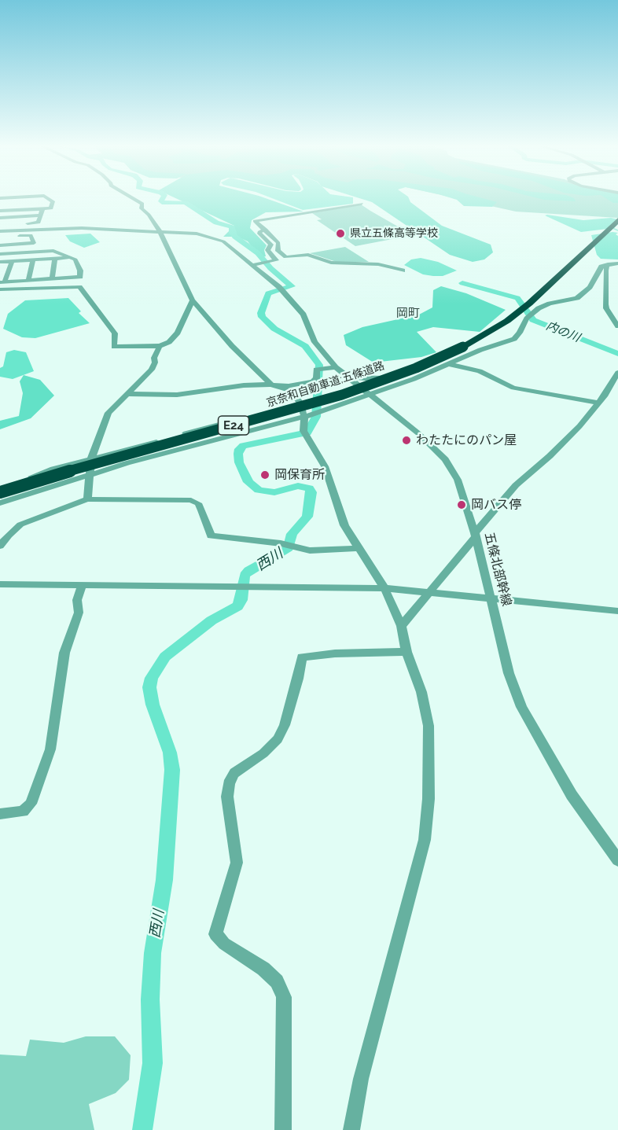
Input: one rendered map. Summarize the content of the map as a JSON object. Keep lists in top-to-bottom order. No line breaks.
{"streets":{"highway":["京奈和自動車道;五條道路","E24"],"street":["五條北部幹線"]},"districts":["岡町"],"water":["内の川","西川"],"places":["県立五條高等学校","わたたにのパン屋","岡保育所","岡バス停"]}
